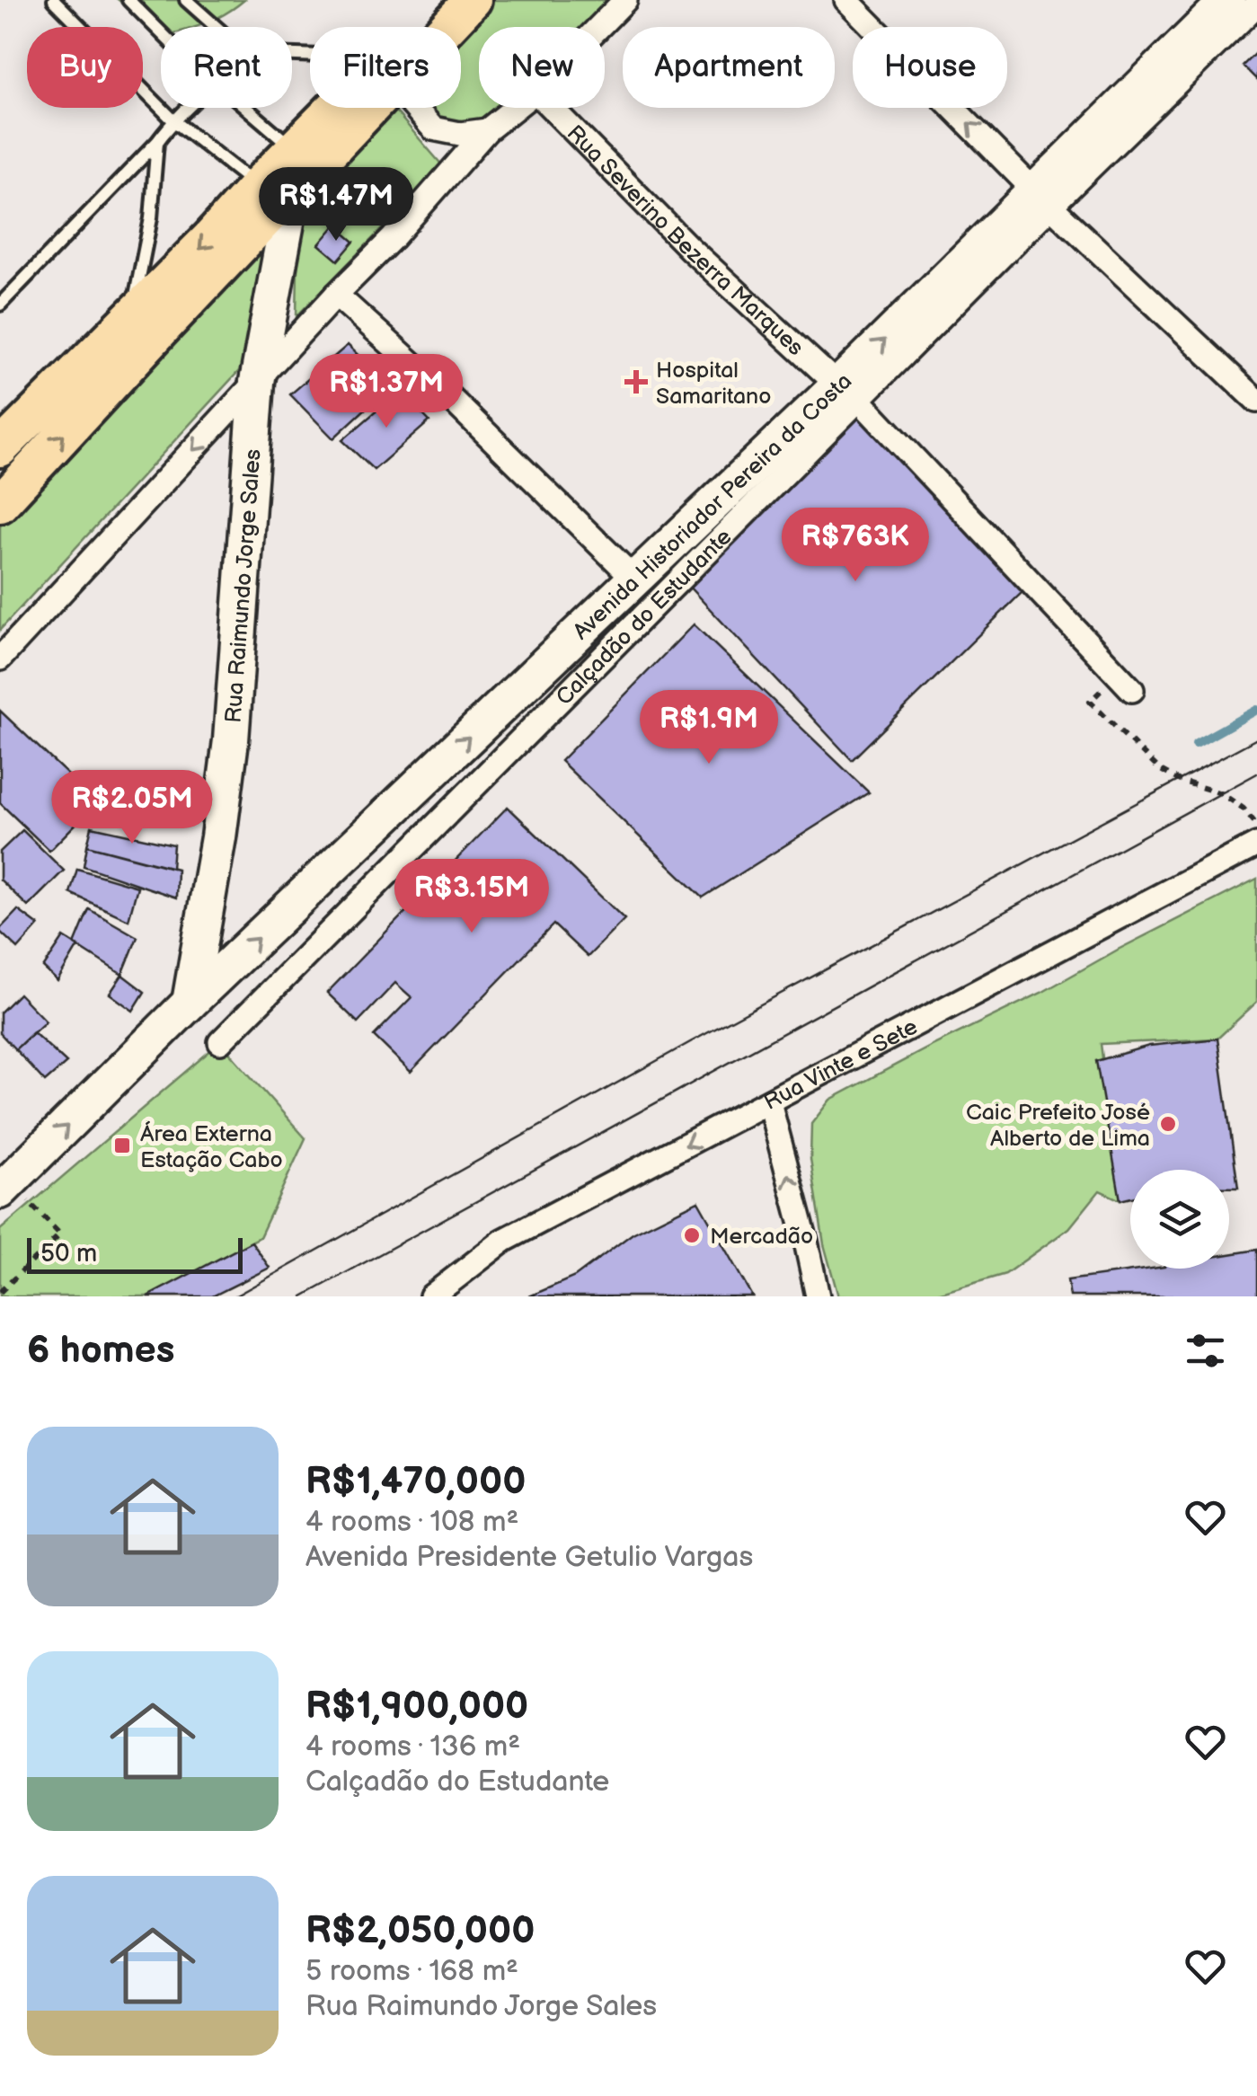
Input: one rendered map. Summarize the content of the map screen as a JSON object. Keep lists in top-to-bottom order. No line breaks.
{"streets":{"street":["Rua Severino Bezerra Marques","Avenida Historiador Pereira da Costa","Rua Raimundo Jorge Sales","Calçadão do Estudante","Rua Vinte e Sete"]},"crossings":[["Rua Severino Bezerra Marques","Avenida Historiador Pereira da Costa"],["Rua Severino Bezerra Marques","Calçadão do Estudante"],["Avenida Historiador Pereira da Costa","Rua Raimundo Jorge Sales"],["Avenida Historiador Pereira da Costa","Calçadão do Estudante"]],"one_way":["Avenida Historiador Pereira da Costa","Rua Vinte e Sete"],"places":{"health":["Hospital Samaritano"],"other":["Caic Prefeito José Alberto de Lima","Mercadão"],"transit":["Área Externa Estação Cabo"]},"scale_bar":"50 m","page":{"chip":["Buy","Rent","Filters","New","Apartment","House"],"price":["R$1.47M","R$1.37M","R$763K","R$1.9M","R$2.05M","R$3.15M"],"scale":"50 m","heading":"6 homes","list":[{"name":"R$1,470,000","note":"4 rooms · 108 m² · Avenida Presidente Getulio Vargas"},{"name":"R$1,900,000","note":"4 rooms · 136 m² · Calçadão do Estudante"},{"name":"R$2,050,000","note":"5 rooms · 168 m² · Rua Raimundo Jorge Sales"}]}}
